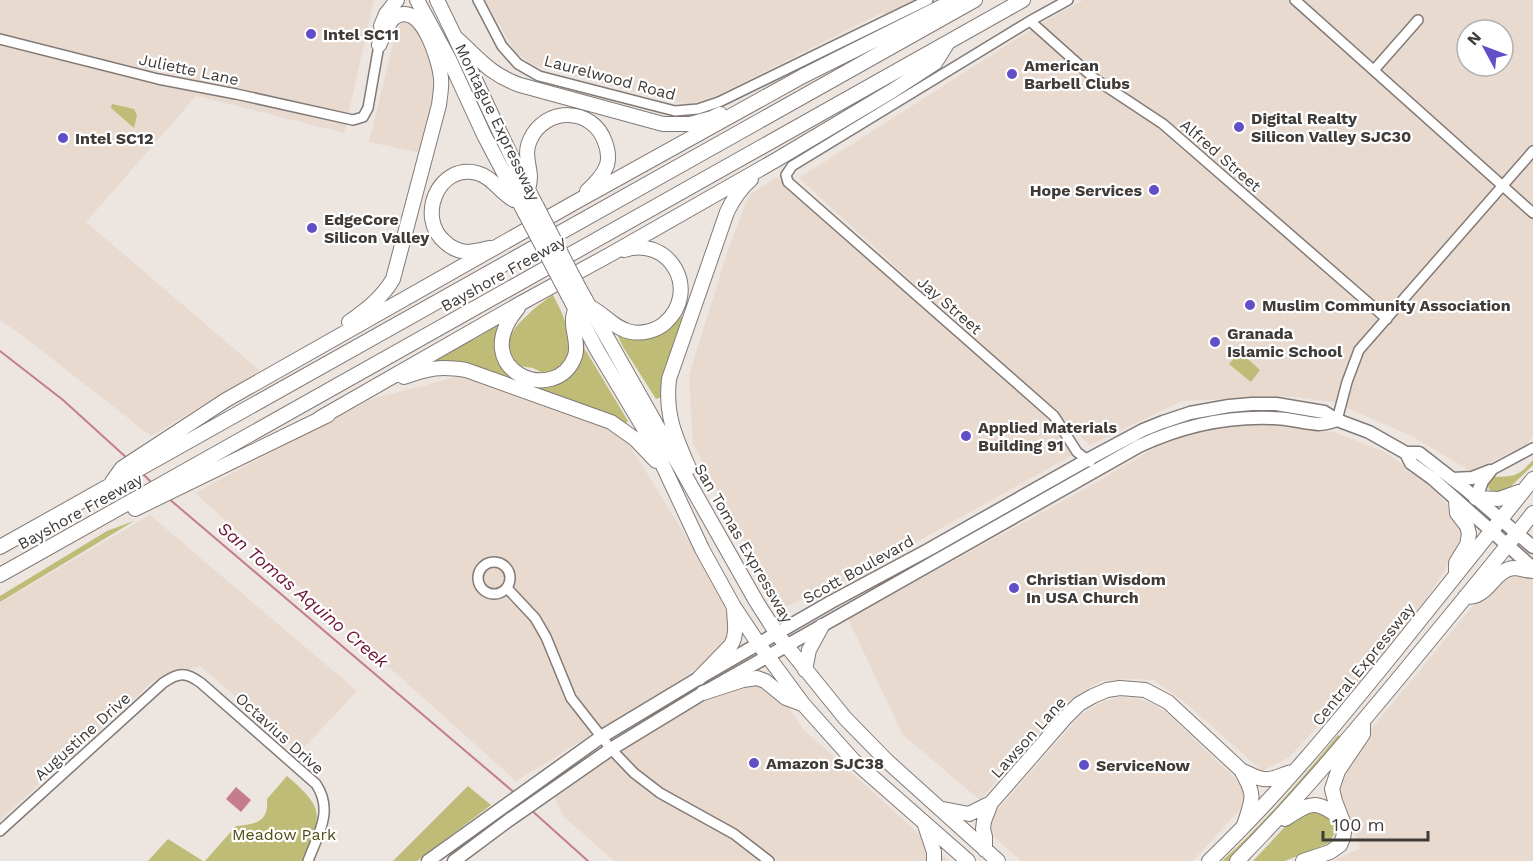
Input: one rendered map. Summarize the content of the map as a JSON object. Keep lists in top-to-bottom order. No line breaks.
{"streets":{"highway":["Montague Expressway","Bayshore Freeway","San Tomas Expressway","Central Expressway","Lawson Lane"],"main road":["Scott Boulevard"],"street":["Juliette Lane","Laurelwood Road","Alfred Street","Jay Street","Octavius Drive","Augustine Drive"]},"crossings":[["Montague Expressway","San Tomas Expressway"],["Alfred Street","Jay Street"],["Jay Street","Scott Boulevard"],["San Tomas Expressway","Scott Boulevard"],["Scott Boulevard","Central Expressway"],["Octavius Drive","Augustine Drive"]],"water":["San Tomas Aquino Creek"],"parks":["Meadow Park"],"places":["Intel SC11","American Barbell Clubs","Digital Realty Silicon Valley SJC30","Intel SC12","Hope Services","EdgeCore Silicon Valley","Muslim Community Association","Granada Islamic School","Applied Materials Building 91","Christian Wisdom In USA Church","Amazon SJC38","ServiceNow"],"scale_bar":"100 m","north":"top left"}
